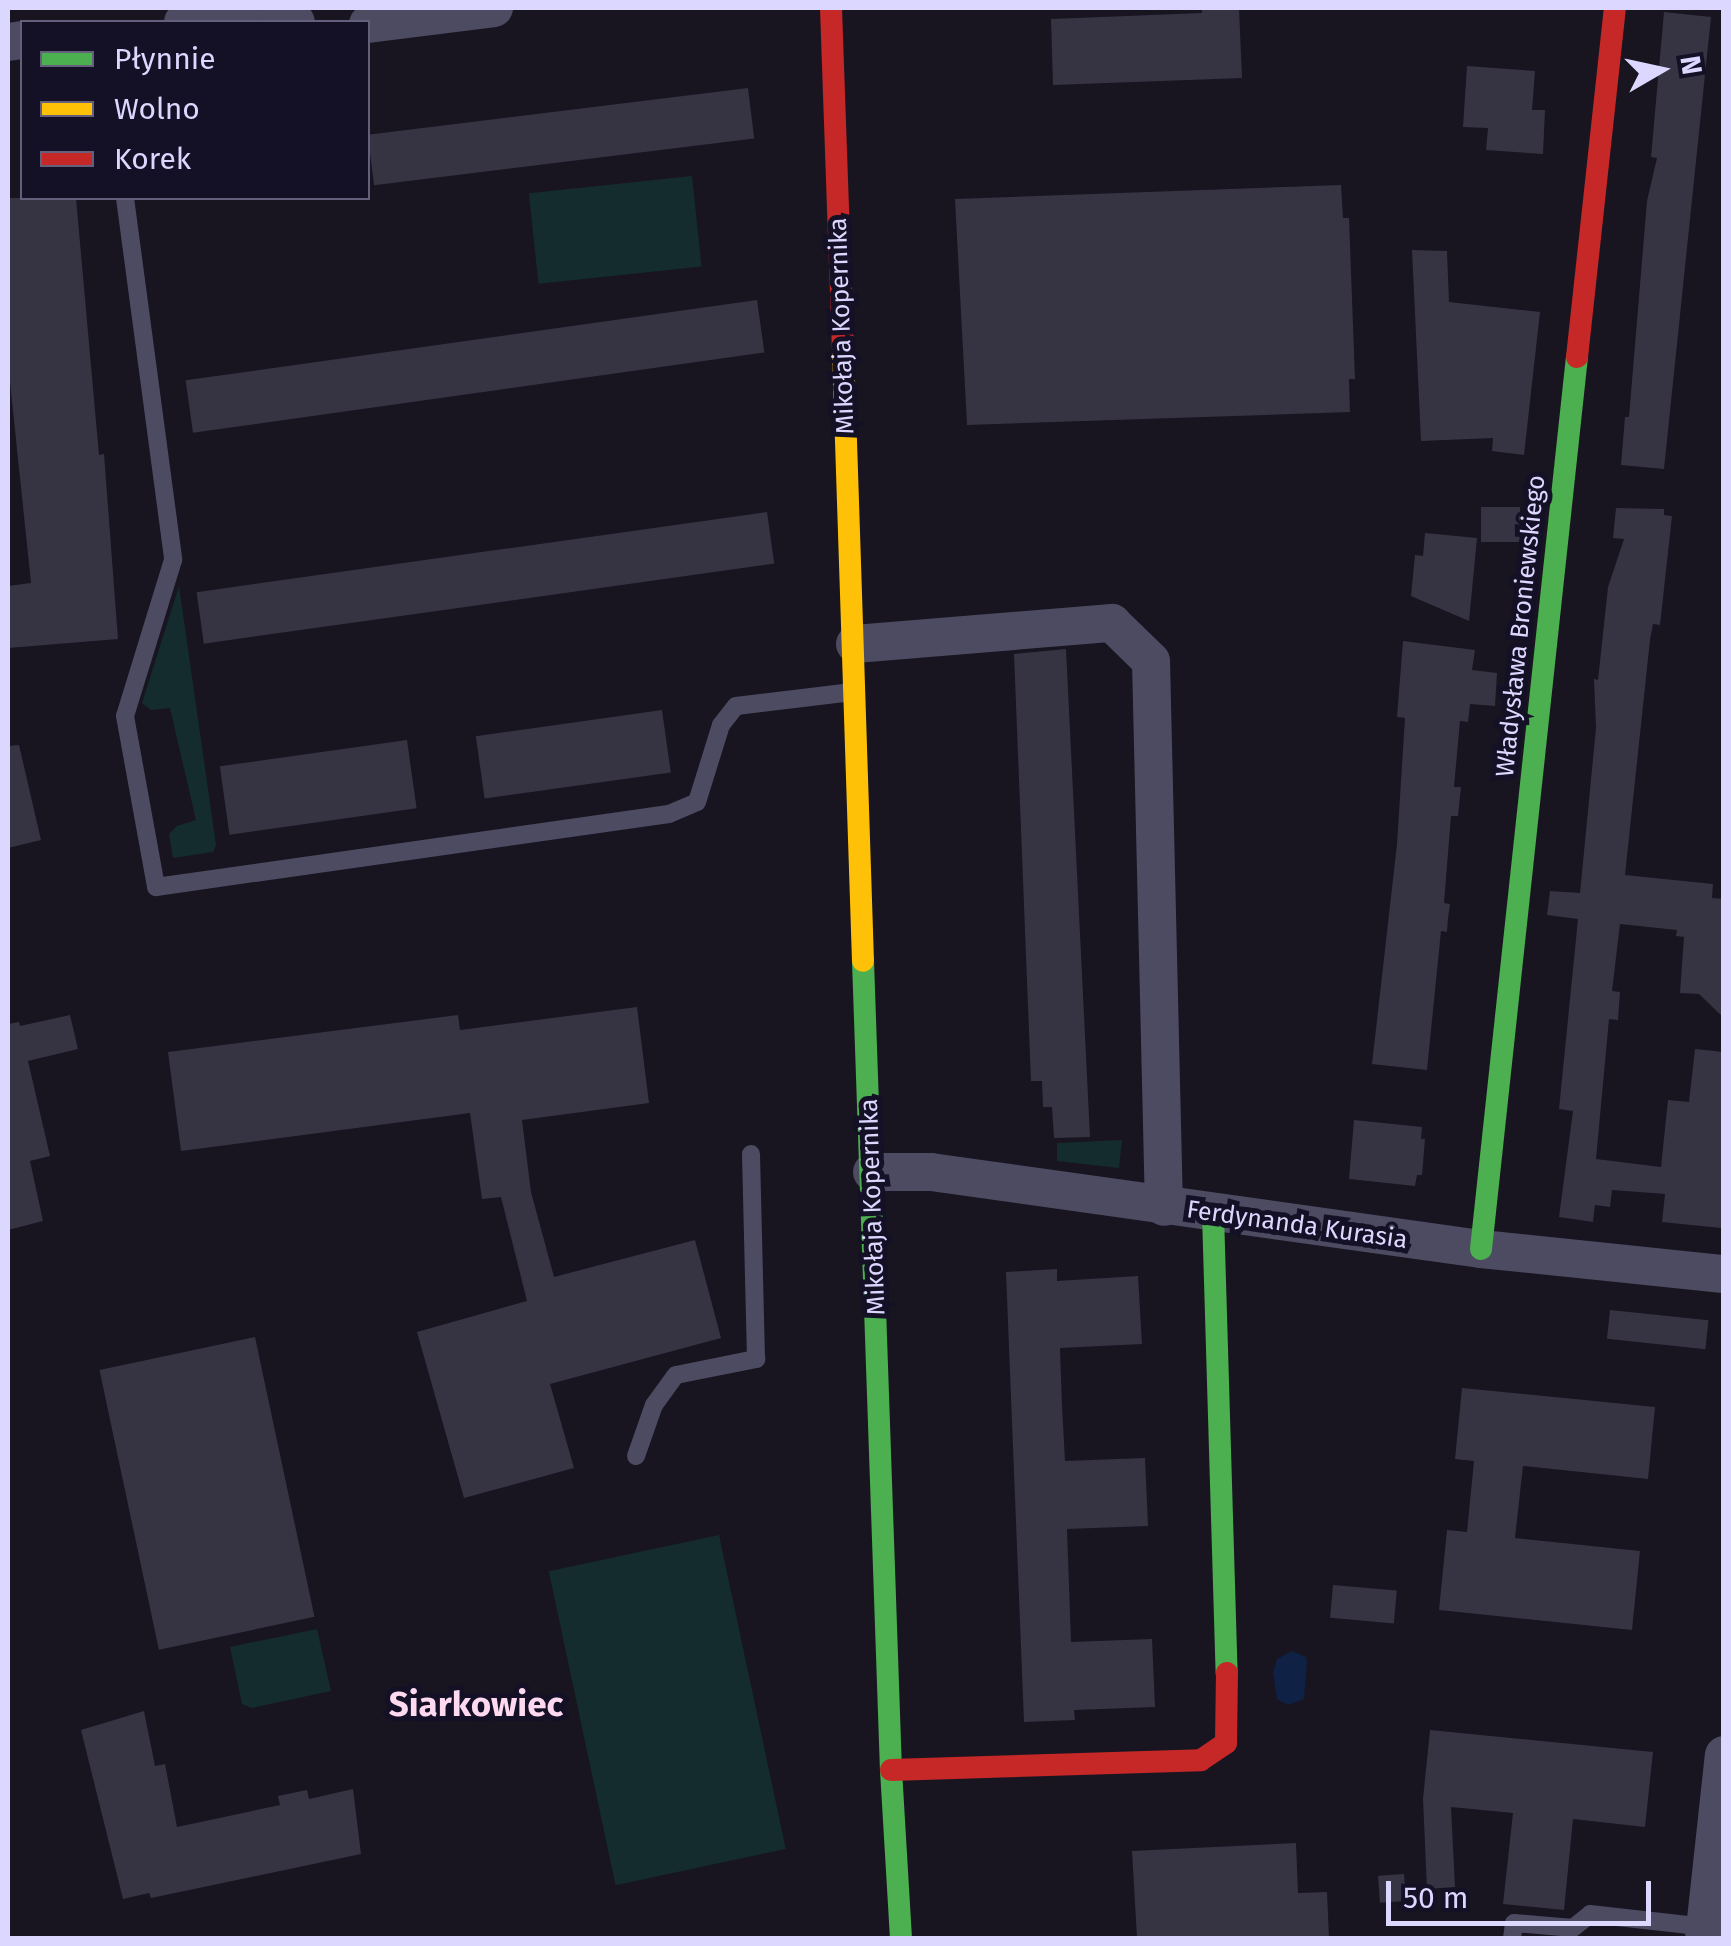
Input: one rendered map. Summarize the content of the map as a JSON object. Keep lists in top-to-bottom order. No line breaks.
{"streets":{"street":["Mikołaja Kopernika","Władysława Broniewskiego","Ferdynanda Kurasia"]},"crossings":[["Mikołaja Kopernika","Ferdynanda Kurasia"],["Władysława Broniewskiego","Ferdynanda Kurasia"]],"districts":["Siarkowiec"],"legend":["Płynnie","Wolno","Korek"],"scale_bar":"50 m","north":"right"}
